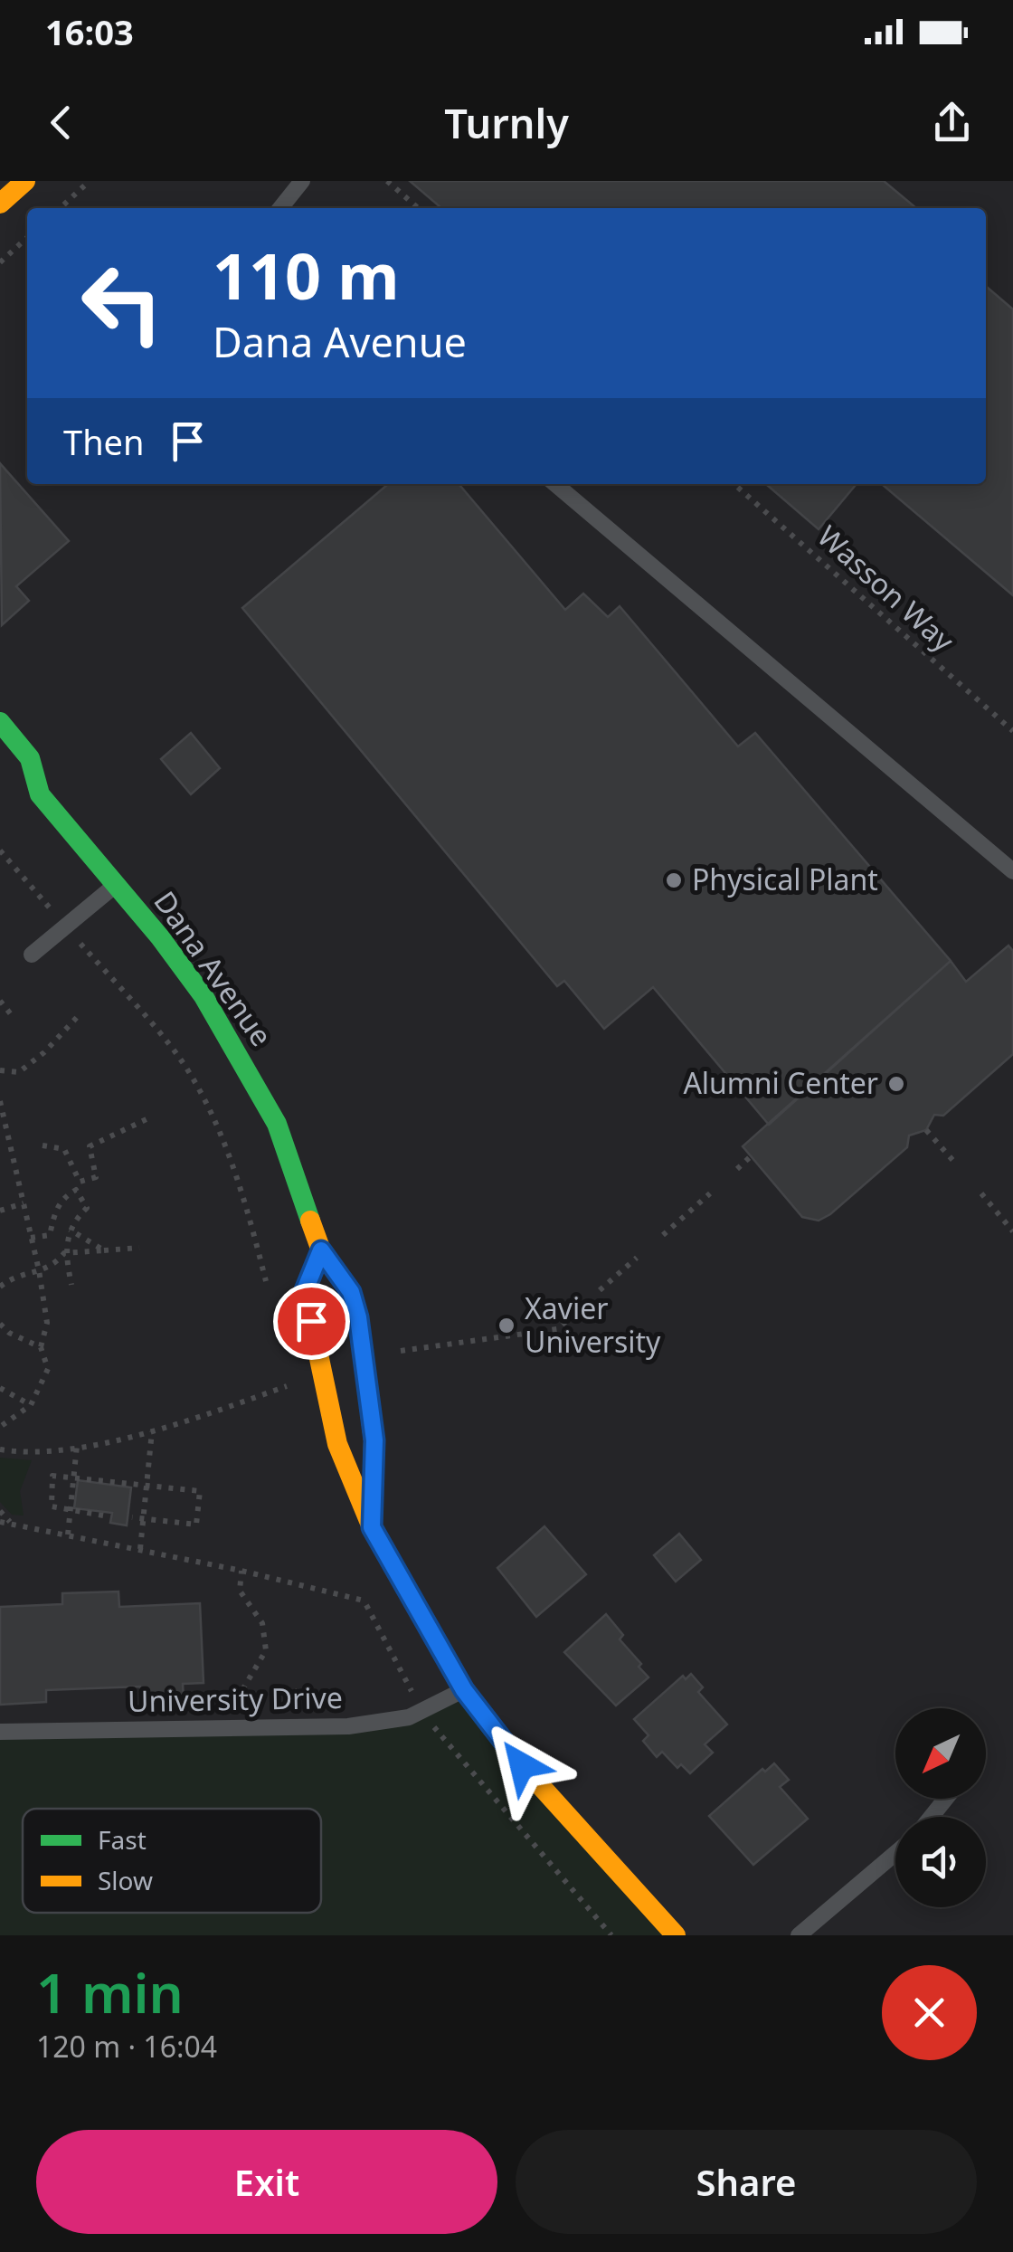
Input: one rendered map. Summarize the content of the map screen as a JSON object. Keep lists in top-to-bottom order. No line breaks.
{"streets":{"street":["Dana Avenue"],"lane":["University Drive"],"path":["Wasson Way"]},"places":["Physical Plant","Alumni Center","Xavier University"],"legend":["Fast","Slow"],"north":"bottom left","page":{"status":"16:03","header":"Turnly","turn":["110 m","Dana Avenue"],"then":"Then","heading":["1 min","120 m · 16:04"],"buttons":["Exit","Share"]}}
